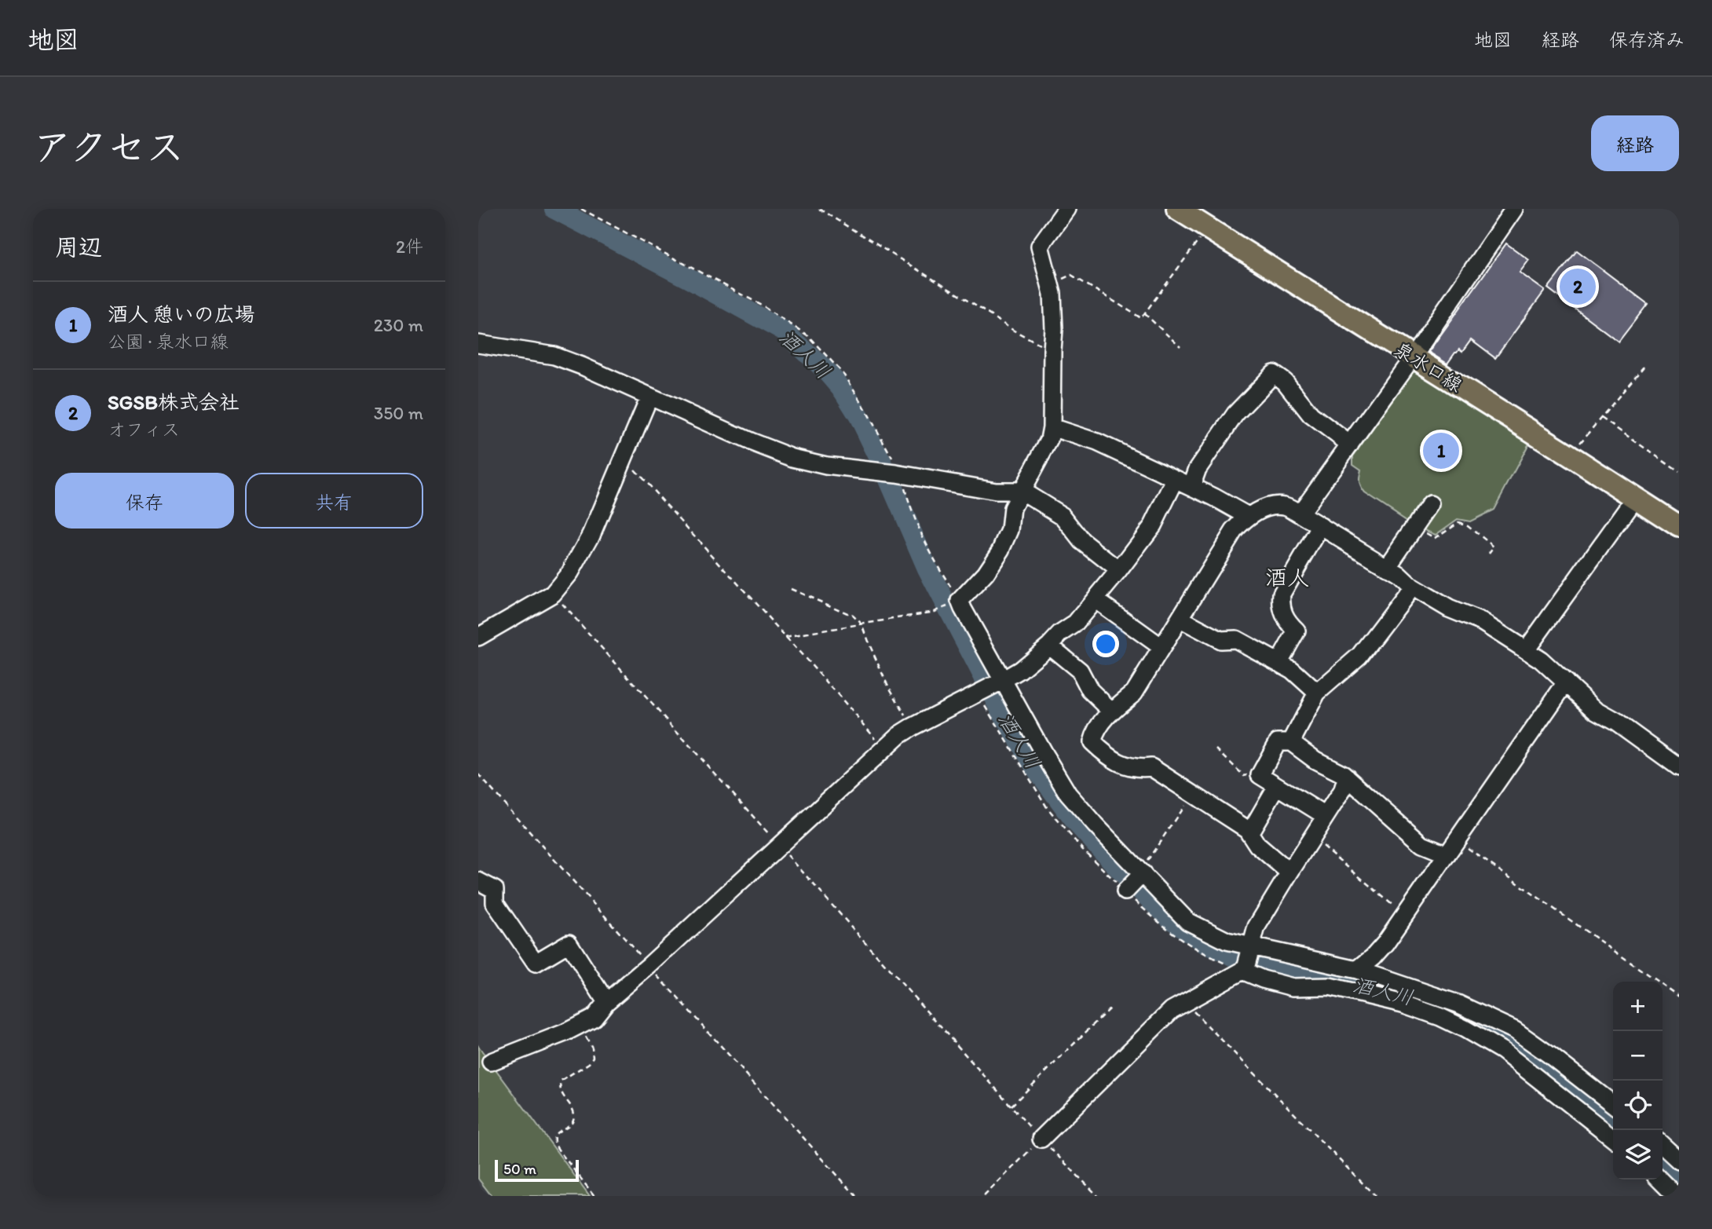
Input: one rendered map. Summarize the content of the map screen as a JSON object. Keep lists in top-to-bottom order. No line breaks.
{"streets":{"main road":["泉水口線"]},"districts":["酒人"],"water":["酒人川"],"scale_bar":"50 m","page":{"header":"地図","nav":["地図","経路","保存済み"],"title":"アクセス","buttons":["経路",["保存","共有"]],"heading":["周辺","2件"],"pins":["2","1"],"list":[{"mark":"1","name":"酒人 憩いの広場","note":"公園 · 泉水口線","value":"230 m"},{"mark":"2","name":"SGSB株式会社","note":"オフィス","value":"350 m"}],"map_buttons":["+","−"],"scale":"50 m"}}
